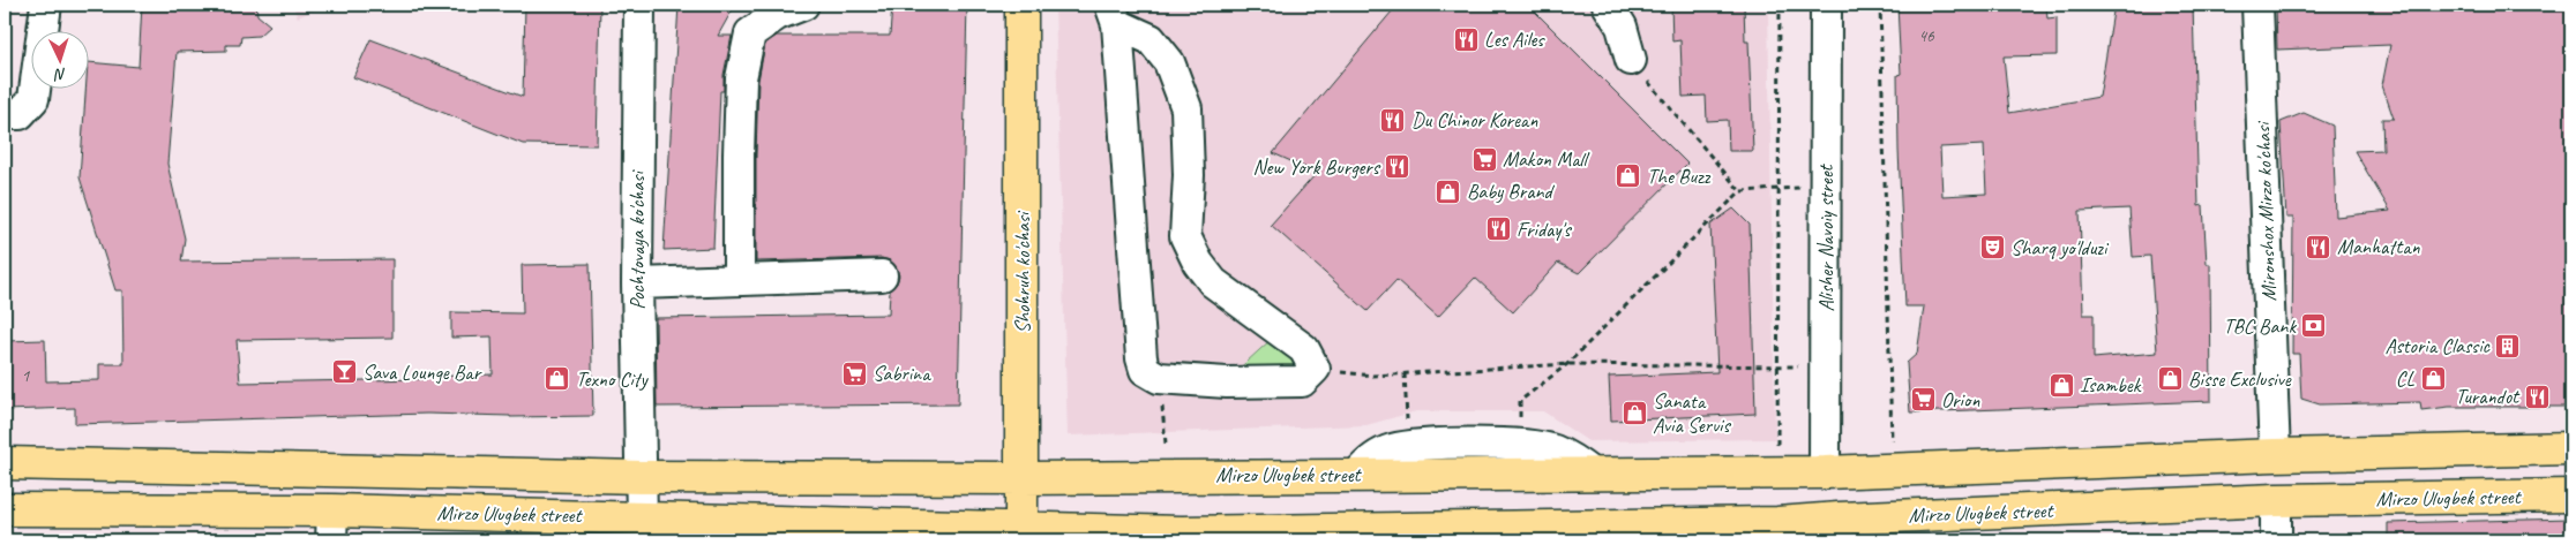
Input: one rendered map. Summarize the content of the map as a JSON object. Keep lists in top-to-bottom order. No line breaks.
{"streets":{"main road":["Shohruh ko'chasi","Mirzo Ulugbek street"],"street":["Mironshox Mirzo ko'chasi","Alisher Navoiy street","Pochtovaya ko'chasi"]},"crossings":[["Mironshox Mirzo ko'chasi","Mirzo Ulugbek street"],["Alisher Navoiy street","Mirzo Ulugbek street"],["Pochtovaya ko'chasi","Mirzo Ulugbek street"],["Shohruh ko'chasi","Mirzo Ulugbek street"]],"places":{"restaurant":["Les Ailes","Du Chinor Korean","New York Burgers","Friday's","Manhattan","Turandot"],"supermarket":["Makon Mall","Sabrina","Orion"],"shop":["The Buzz","Baby Brand","CL","Texno City","Bisse Exclusive","Isambek","Sanata Avia Servis"],"theatre":["Sharq yo'lduzi"],"bank":["TBC Bank"],"building":["Astoria Classic"],"bar":["Sava Lounge Bar"]},"house_numbers":["46","1"],"north":"bottom"}
